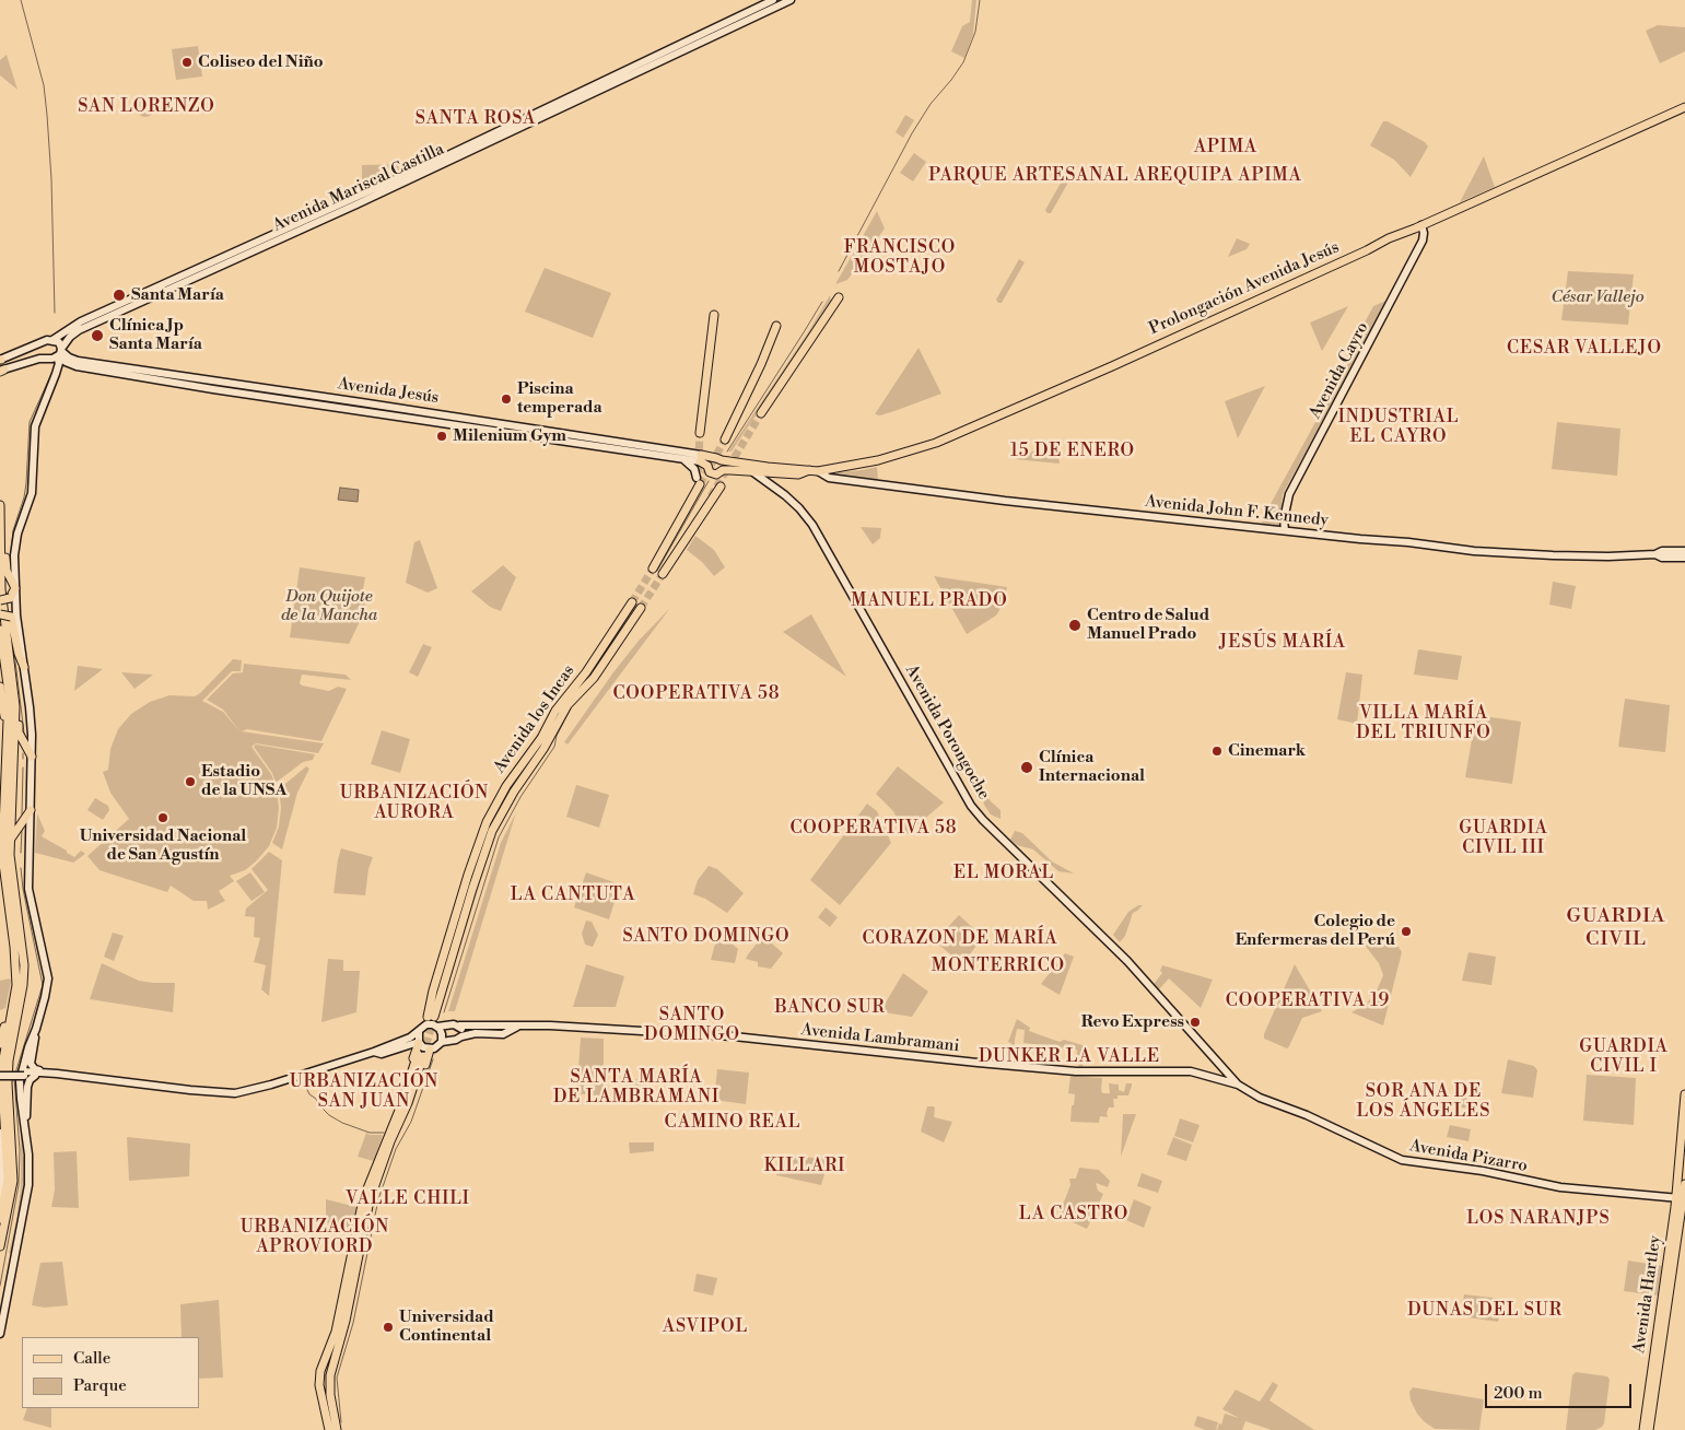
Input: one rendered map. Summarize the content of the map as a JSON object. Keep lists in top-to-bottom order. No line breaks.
{"streets":{"main road":["Avenida Mariscal Castilla","Prolongación Avenida Jesús","Avenida Cayro","Avenida Jesús","Avenida John F. Kennedy","Avenida los Incas","Avenida Porongoche","Avenida Lambramani","Avenida Pizarro","Avenida Hartley"]},"crossings":[["Avenida Mariscal Castilla","Avenida Jesús"],["Prolongación Avenida Jesús","Avenida Cayro"],["Prolongación Avenida Jesús","Avenida Jesús"],["Prolongación Avenida Jesús","Avenida John F. Kennedy"],["Prolongación Avenida Jesús","Avenida Porongoche"],["Avenida Cayro","Avenida John F. Kennedy"],["Avenida Porongoche","Avenida Lambramani"],["Avenida Porongoche","Avenida Pizarro"],["Avenida Lambramani","Avenida Pizarro"],["Avenida Pizarro","Avenida Hartley"]],"districts":["SAN LORENZO","SANTA ROSA","APIMA","PARQUE ARTESANAL AREQUIPA APIMA","FRANCISCO MOSTAJO","CESAR VALLEJO","INDUSTRIAL EL CAYRO","15 DE ENERO","MANUEL PRADO","JESÚS MARÍA","COOPERATIVA 58","VILLA MARÍA DEL TRIUNFO","URBANIZACIÓN AURORA","COOPERATIVA 58","GUARDIA CIVIL III","EL MORAL","LA CANTUTA","GUARDIA CIVIL","SANTO DOMINGO","CORAZON DE MARÍA","MONTERRICO","COOPERATIVA 19","BANCO SUR","SANTO DOMINGO","GUARDIA CIVIL I","DUNKER LA VALLE","SANTA MARÍA DE LAMBRAMANI","URBANIZACIÓN SAN JUAN","SOR ANA DE LOS ÁNGELES","CAMINO REAL","KILLARI","VALLE CHILI","LA CASTRO","LOS NARANJPS","URBANIZACIÓN APROVIORD","DUNAS DEL SUR","ASVIPOL"],"parks":["César Vallejo","Don Quijote de la Mancha"],"places":["Coliseo del Niño","Santa María","Clínica Jp Santa María","Piscina temperada","Milenium Gym","Centro de Salud Manuel Prado","Cinemark","Clínica Internacional","Estadio de la UNSA","Universidad Nacional de San Agustín","Colegio de Enfermeras del Perú","Revo Express","Universidad Continental"],"legend":["Calle","Parque"],"scale_bar":"200 m"}
